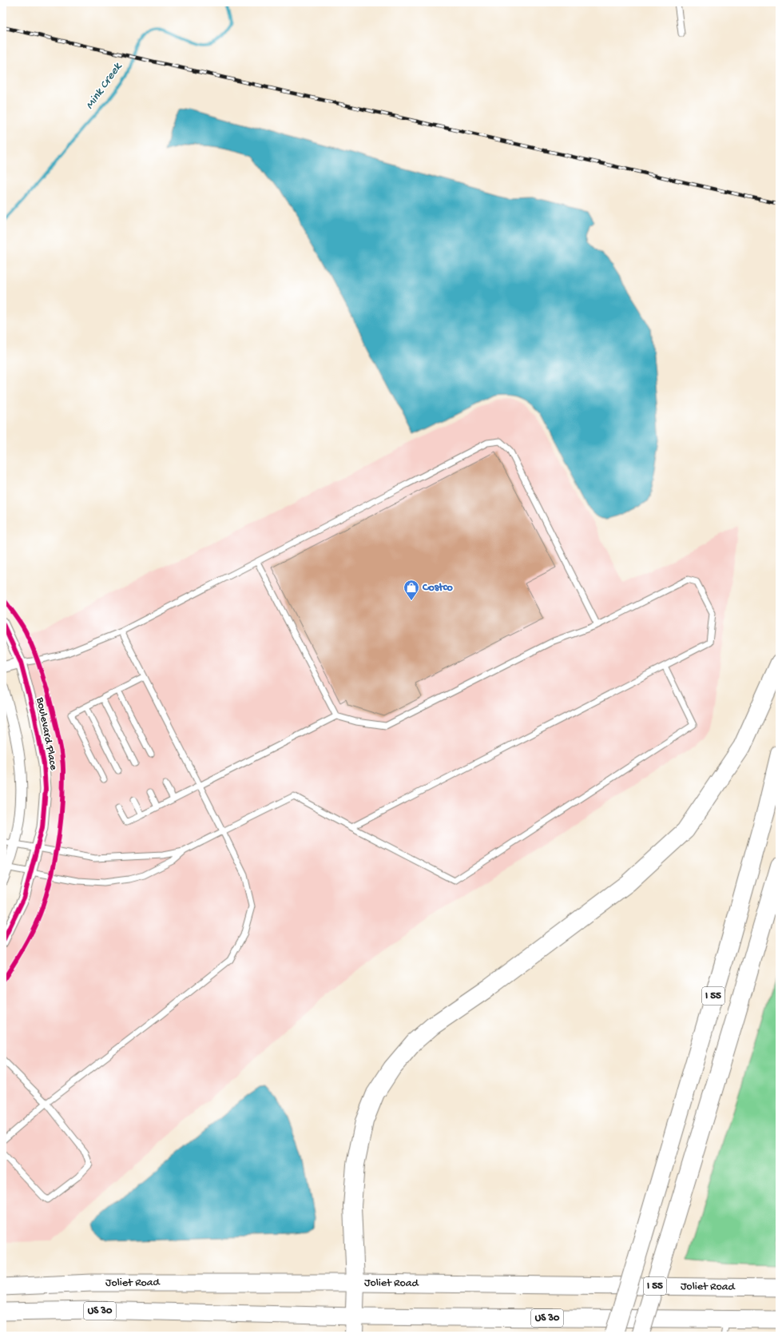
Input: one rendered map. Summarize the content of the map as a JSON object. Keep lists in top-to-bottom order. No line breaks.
{"streets":{"highway":["I 55"],"main road":["Joliet Road","US 30"],"street":["Boulevard Place"]},"water":["Mink Creek"],"places":{"shop":["Costco"]}}
